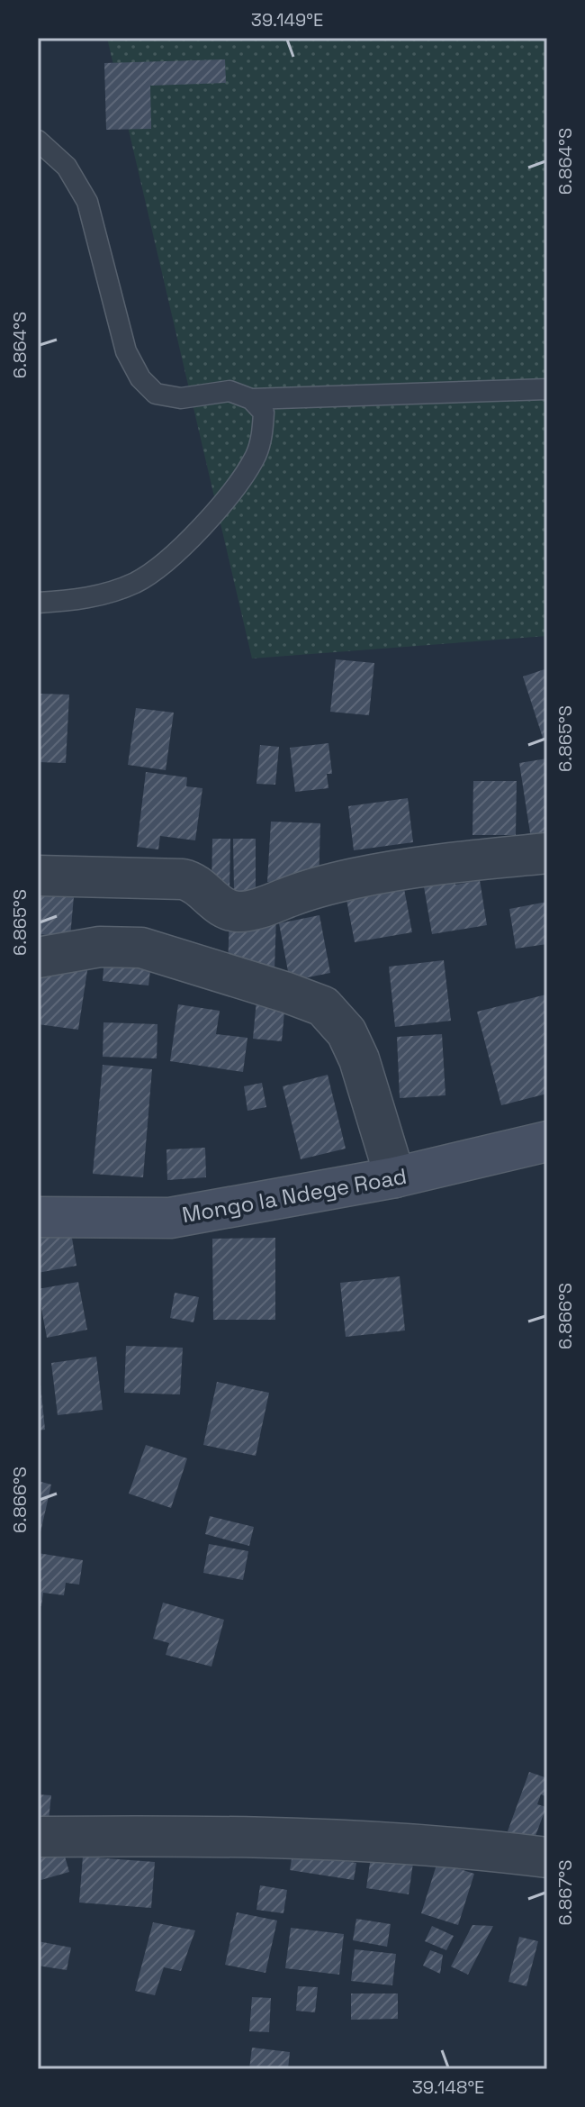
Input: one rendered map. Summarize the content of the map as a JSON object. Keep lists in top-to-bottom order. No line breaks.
{"streets":{"street":["Mongo la Ndege Road"]},"coordinates":["39.149°E","6.864°S","6.865°S","6.866°S","6.867°S","39.148°E"]}
